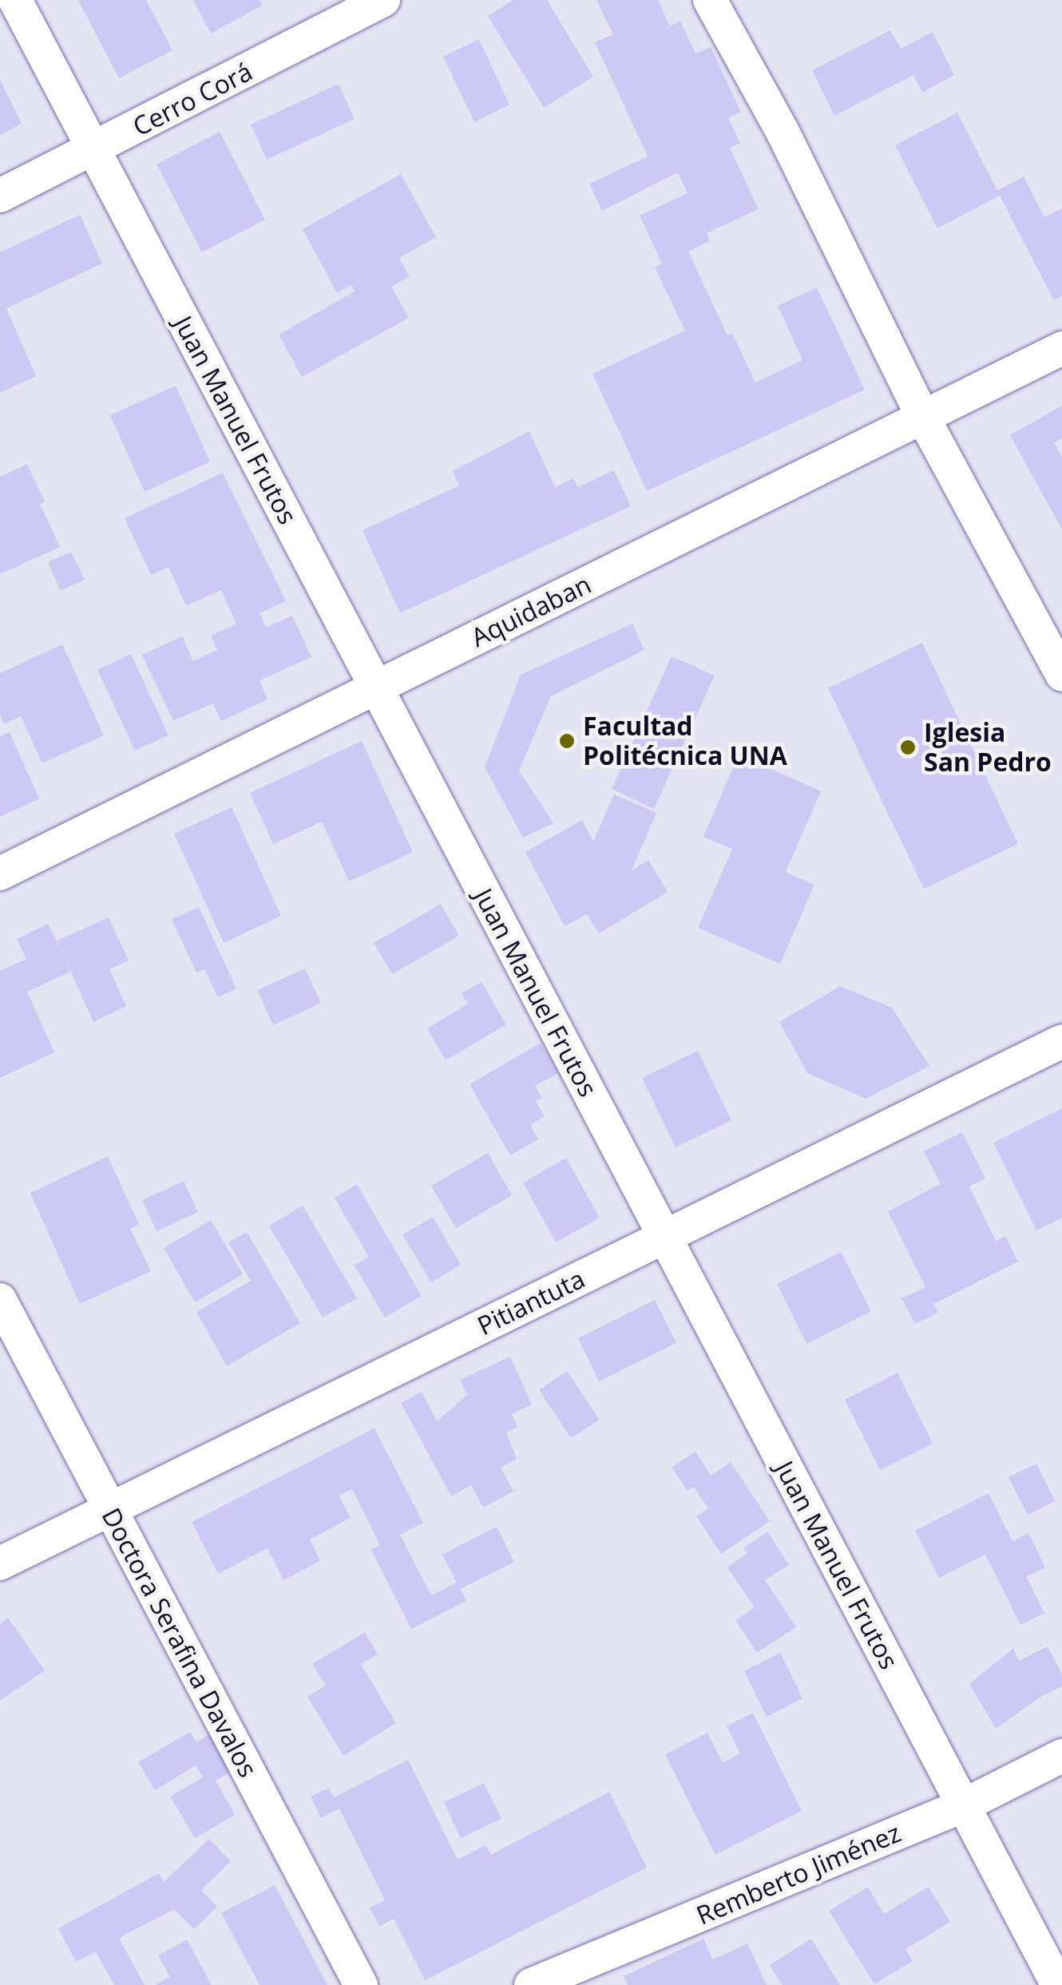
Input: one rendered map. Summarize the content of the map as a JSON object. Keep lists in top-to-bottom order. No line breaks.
{"streets":{"street":["Cerro Corá","Juan Manuel Frutos","Aquidaban","Pitiantuta","Doctora Serafina Davalos","Remberto Jiménez"]},"crossings":[["Cerro Corá","Juan Manuel Frutos"],["Juan Manuel Frutos","Aquidaban"],["Juan Manuel Frutos","Pitiantuta"],["Juan Manuel Frutos","Remberto Jiménez"],["Pitiantuta","Doctora Serafina Davalos"]],"places":["Facultad Politécnica UNA","Iglesia San Pedro"]}
